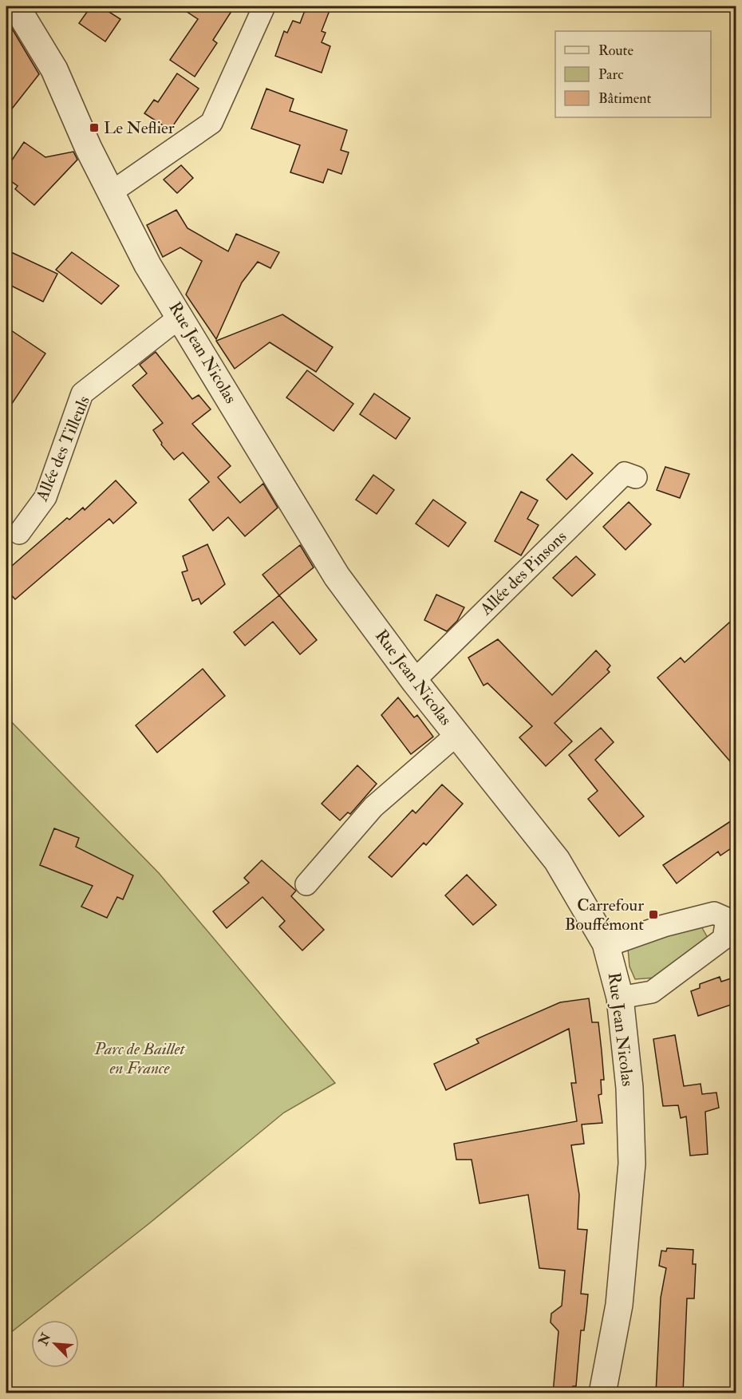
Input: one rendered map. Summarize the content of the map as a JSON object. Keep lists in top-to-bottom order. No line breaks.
{"streets":{"street":["Rue Jean Nicolas","Allée des Tilleuls","Allée des Pinsons"]},"crossings":[["Rue Jean Nicolas","Allée des Tilleuls"],["Rue Jean Nicolas","Allée des Pinsons"]],"parks":["Parc de Baillet en France"],"places":{"transit":["Le Neflier","Carrefour Bouffémont"]},"legend":["Route","Parc","Bâtiment"],"north":"top left"}
